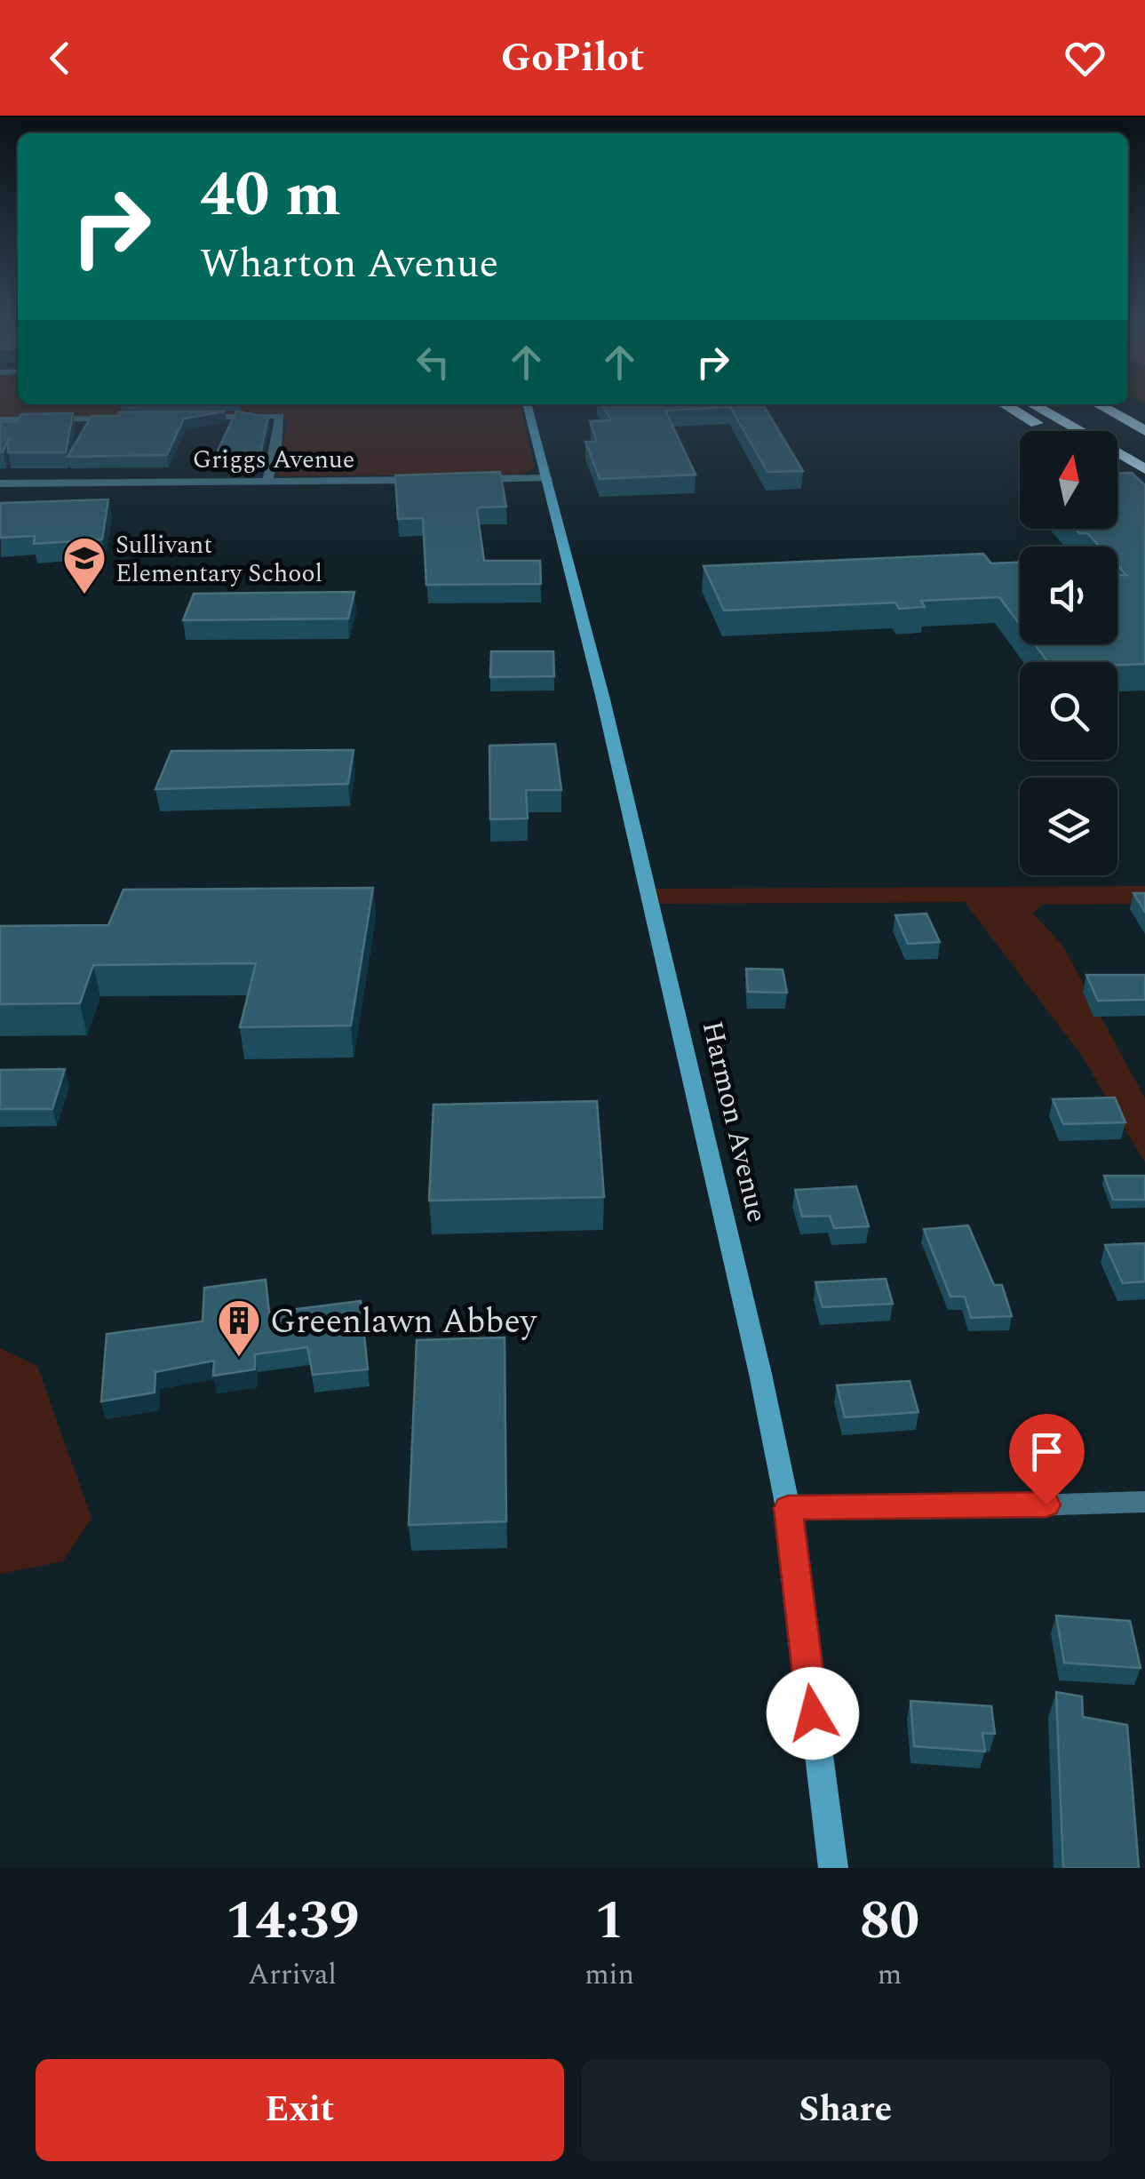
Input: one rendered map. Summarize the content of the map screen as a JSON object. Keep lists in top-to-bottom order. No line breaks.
{"streets":{"main road":["Harmon Avenue"],"street":["Griggs Avenue"]},"places":{"school or university":["Sullivant Elementary School"],"building":["Greenlawn Abbey"]},"north":"top","page":{"header":"GoPilot","turn":["40 m","Wharton Avenue"],"eta":["14:39","Arrival","1","min","80","m"],"buttons":["Exit","Share"]}}
